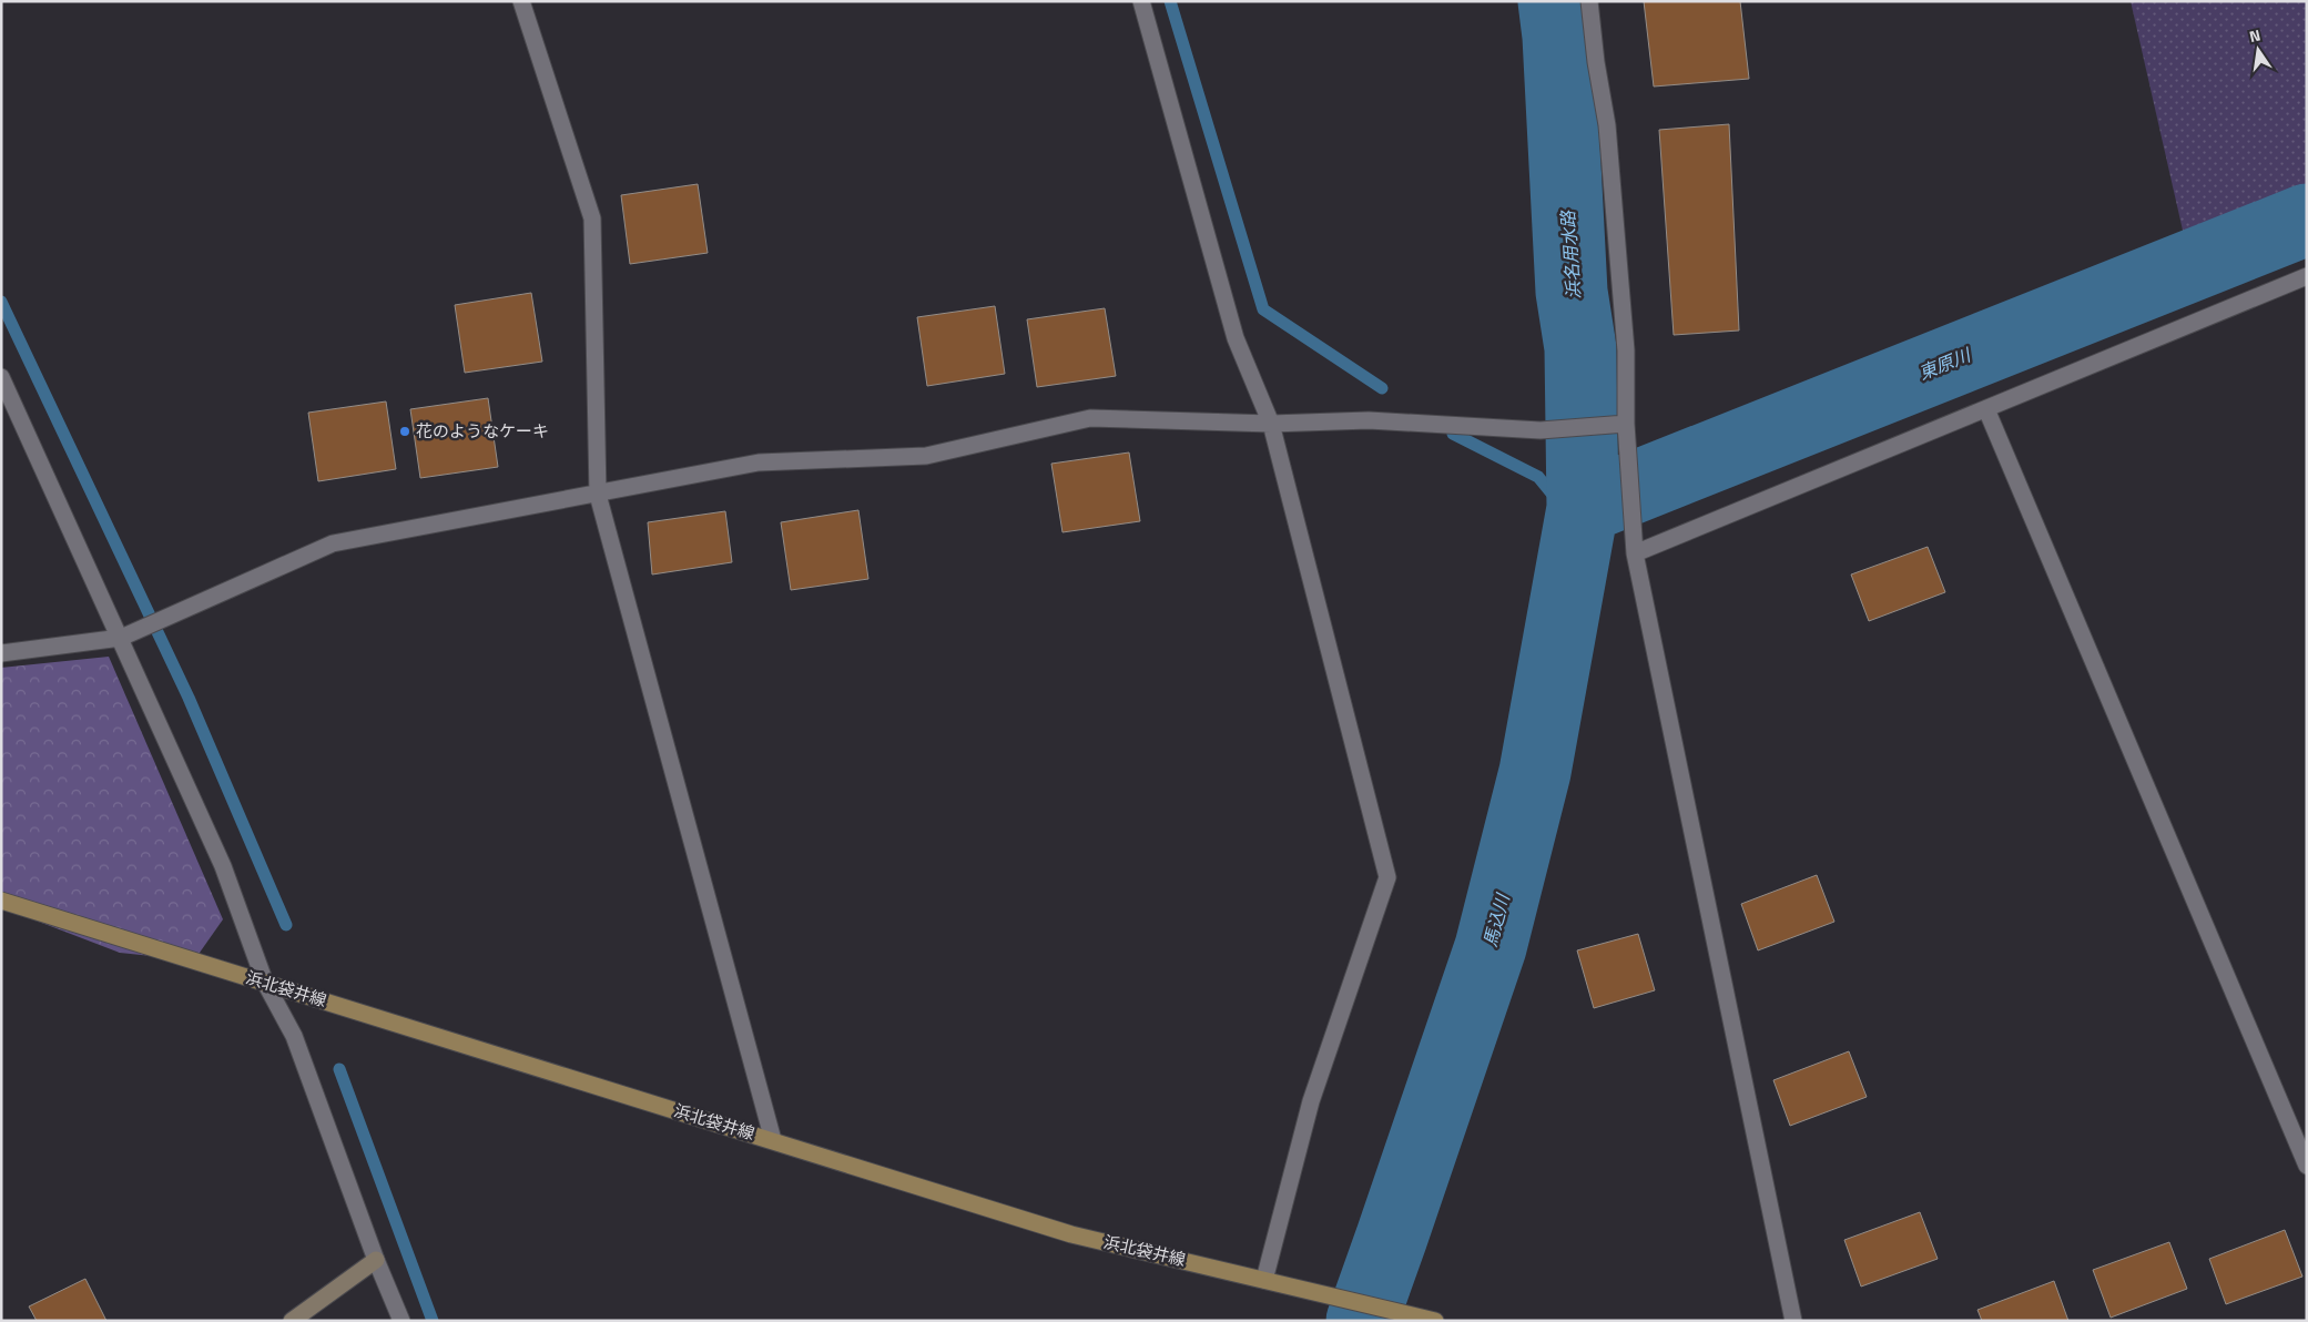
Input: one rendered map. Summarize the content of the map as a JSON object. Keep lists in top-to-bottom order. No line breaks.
{"streets":{"main road":["浜北袋井線"]},"water":["浜名用水路","東原川","馬込川"],"places":["花のようなケーキ"],"north":"top"}
